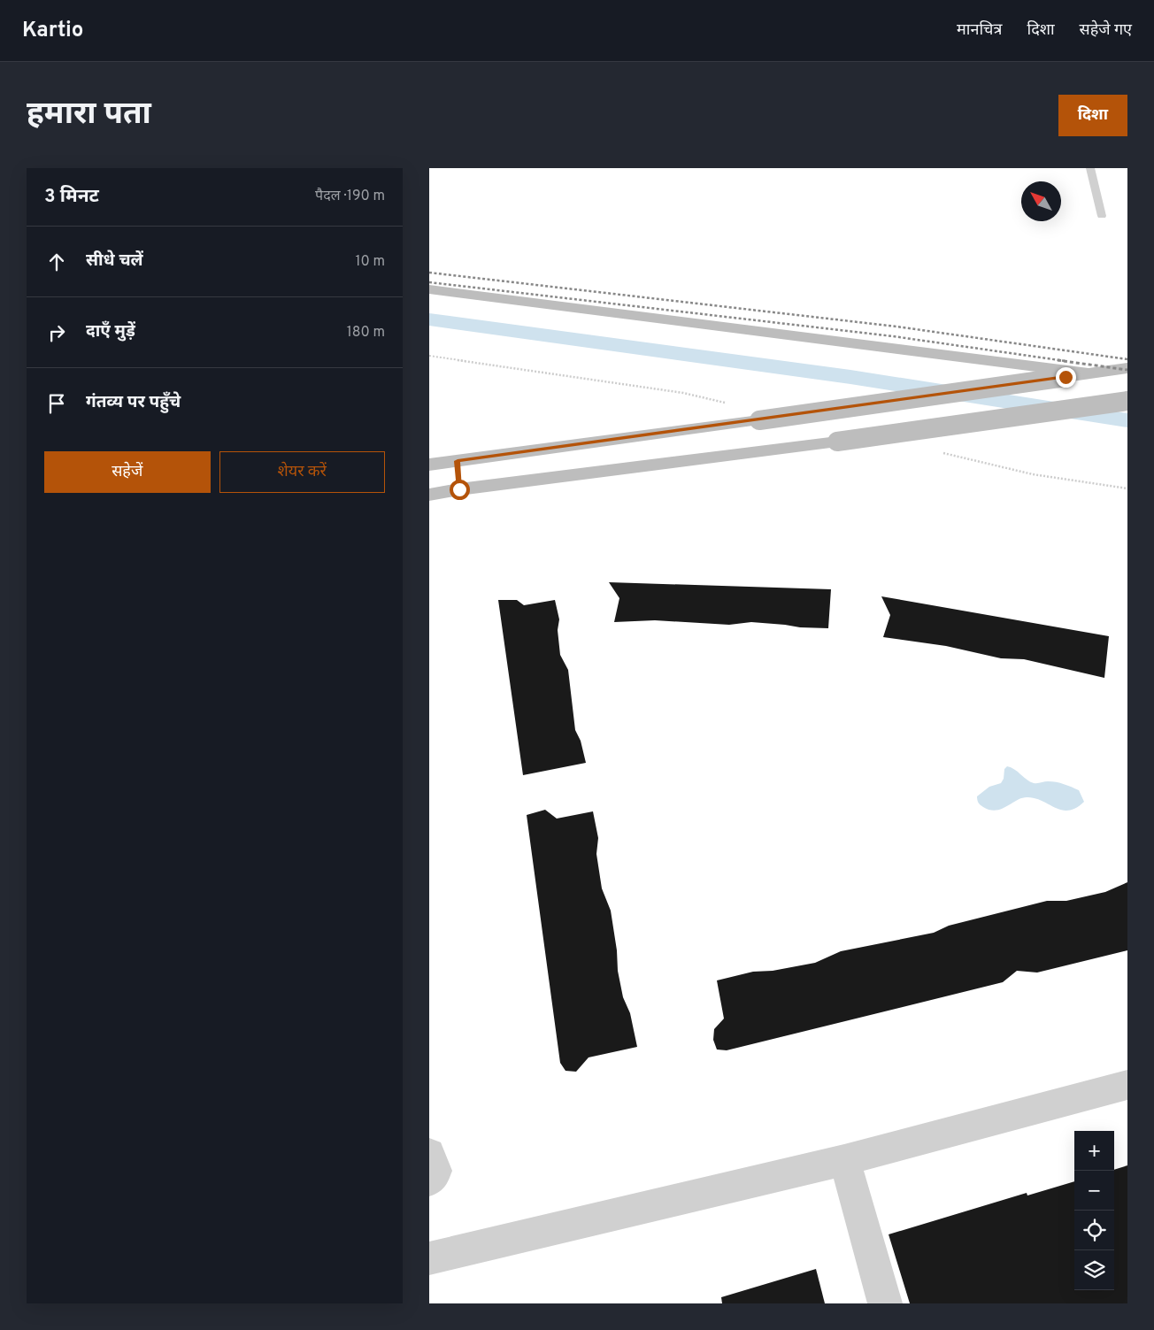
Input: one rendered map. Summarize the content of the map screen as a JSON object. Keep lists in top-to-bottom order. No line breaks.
{"north":"top left","page":{"header":"Kartio","nav":["मानचित्र","दिशा","सहेजे गए"],"buttons":["दिशा",["सहेजें","शेयर करें"]],"title":"हमारा पता","heading":["3 मिनट","पैदल · 190 m"],"list":[["सीधे चलें","10 m"],["दाएँ मुड़ें","180 m"],"गंतव्य पर पहुँचे"],"map_buttons":["+","−"]}}
